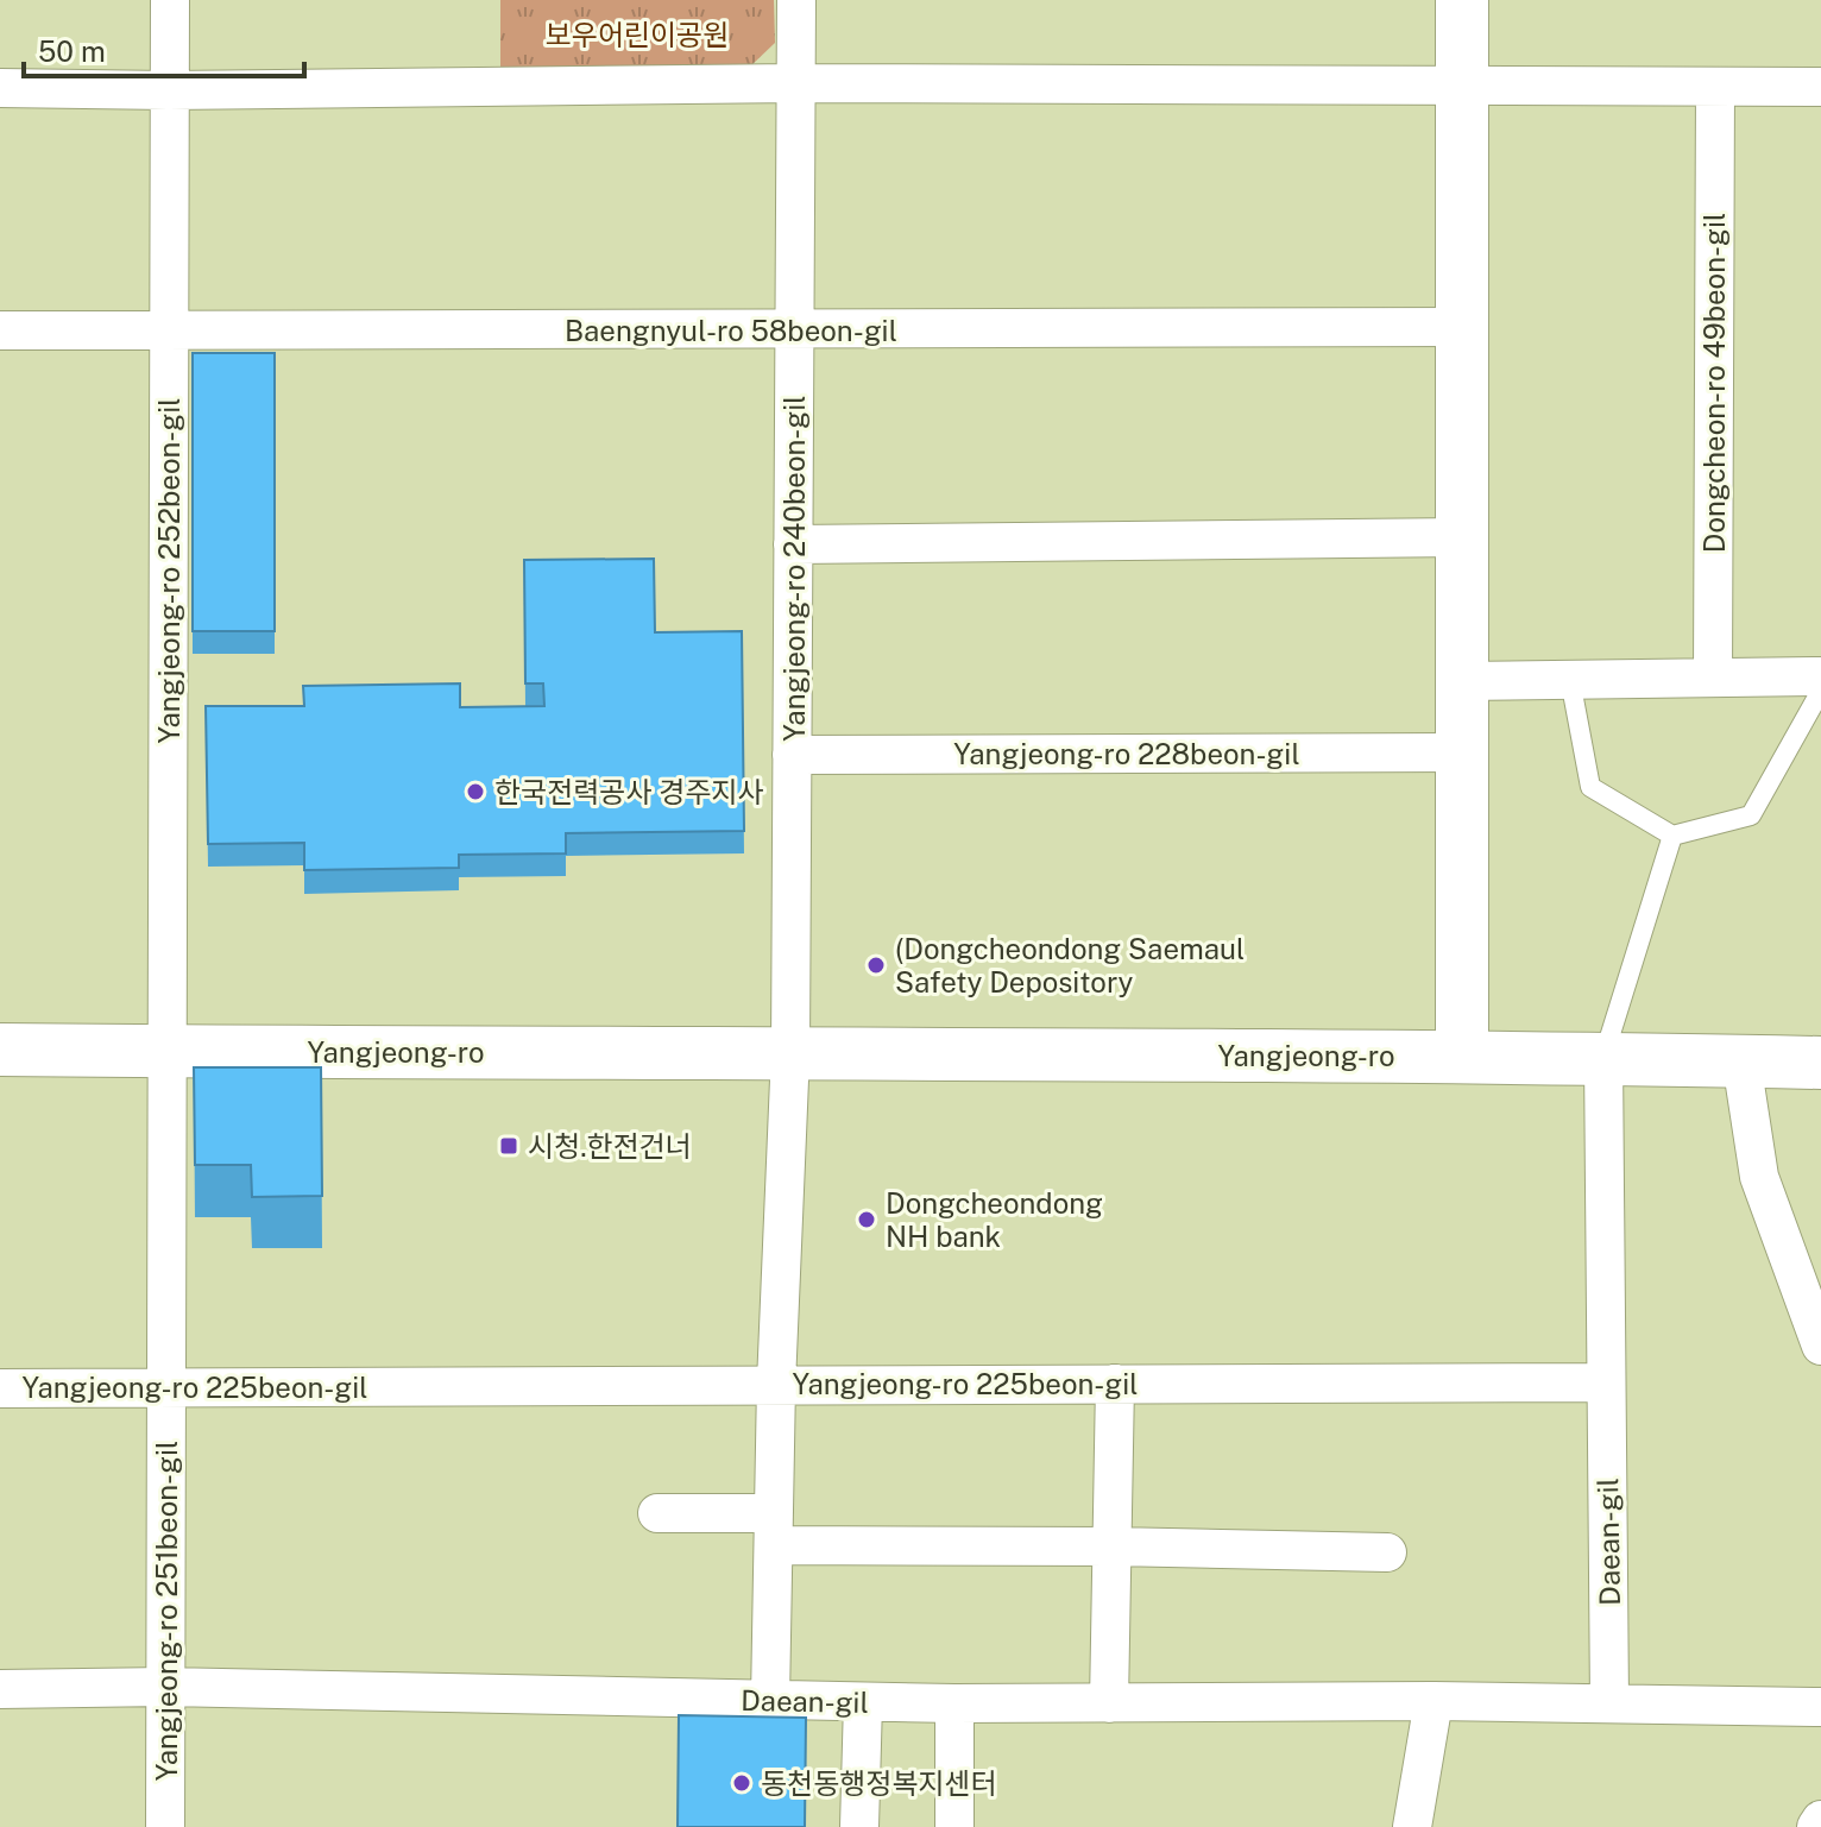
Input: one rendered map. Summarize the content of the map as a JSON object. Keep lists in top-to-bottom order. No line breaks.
{"streets":{"street":["Baengnyul-ro 58beon-gil","Dongcheon-ro 49beon-gil","Yangjeong-ro 240beon-gil","Yangjeong-ro 252beon-gil","Yangjeong-ro 228beon-gil","Yangjeong-ro","Yangjeong-ro 225beon-gil","Daean-gil","Yangjeong-ro 251beon-gil"]},"crossings":[["Baengnyul-ro 58beon-gil","Yangjeong-ro 240beon-gil"],["Baengnyul-ro 58beon-gil","Yangjeong-ro 252beon-gil"],["Yangjeong-ro 240beon-gil","Yangjeong-ro 228beon-gil"],["Yangjeong-ro 240beon-gil","Yangjeong-ro"],["Yangjeong-ro 252beon-gil","Yangjeong-ro"],["Yangjeong-ro 252beon-gil","Yangjeong-ro 251beon-gil"],["Yangjeong-ro","Yangjeong-ro 251beon-gil"],["Yangjeong-ro 225beon-gil","Daean-gil"],["Yangjeong-ro 225beon-gil","Yangjeong-ro 251beon-gil"],["Daean-gil","Yangjeong-ro 251beon-gil"]],"parks":["보우어린이공원"],"places":{"other":["한국전력공사 경주지사","(Dongcheondong Saemaul Safety Depository","Dongcheondong NH bank","동천동행정복지센터"],"transit":["시청.한전건너"]},"scale_bar":"50 m"}
